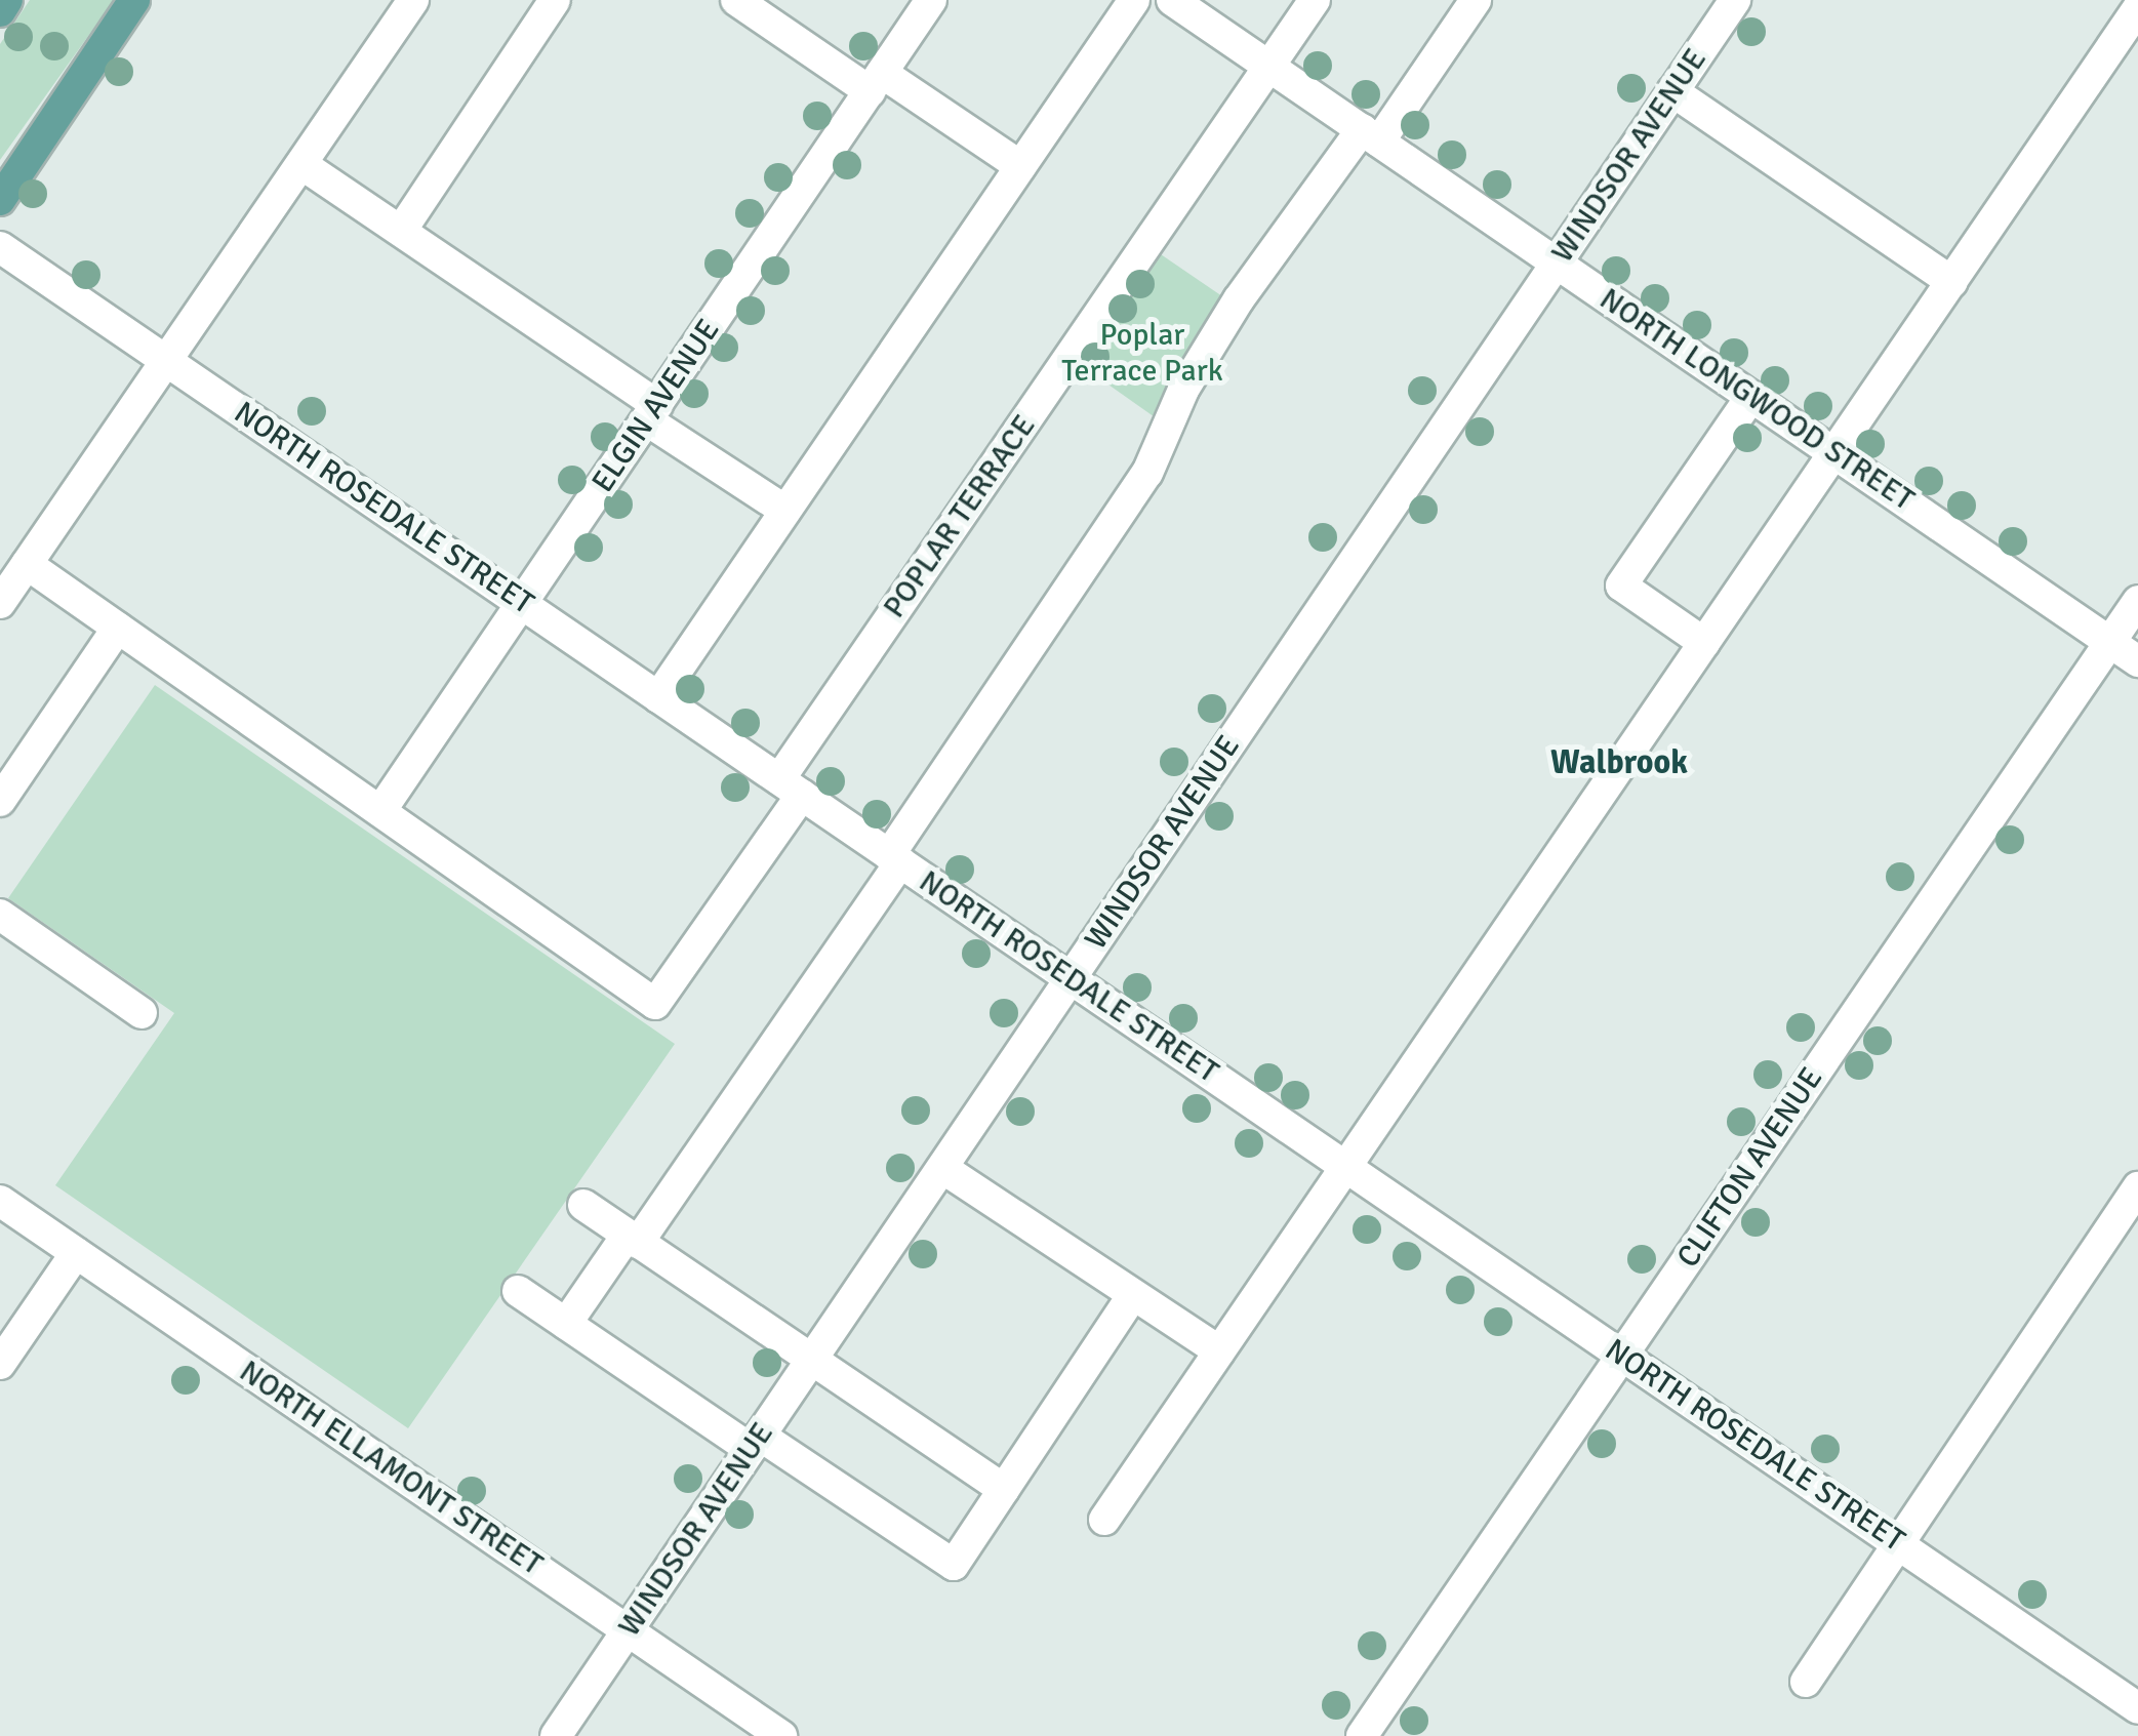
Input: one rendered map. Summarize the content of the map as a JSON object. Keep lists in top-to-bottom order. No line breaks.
{"streets":{"street":["WINDSOR AVENUE","NORTH LONGWOOD STREET","ELGIN AVENUE","NORTH ROSEDALE STREET","POPLAR TERRACE","CLIFTON AVENUE","NORTH ELLAMONT STREET"]},"crossings":[["WINDSOR AVENUE","NORTH LONGWOOD STREET"],["WINDSOR AVENUE","NORTH ROSEDALE STREET"],["WINDSOR AVENUE","NORTH ELLAMONT STREET"],["NORTH LONGWOOD STREET","POPLAR TERRACE"],["NORTH LONGWOOD STREET","CLIFTON AVENUE"],["ELGIN AVENUE","NORTH ROSEDALE STREET"],["ELGIN AVENUE","POPLAR TERRACE"],["NORTH ROSEDALE STREET","POPLAR TERRACE"],["NORTH ROSEDALE STREET","CLIFTON AVENUE"]],"districts":["Walbrook"],"parks":["Poplar Terrace Park"]}
